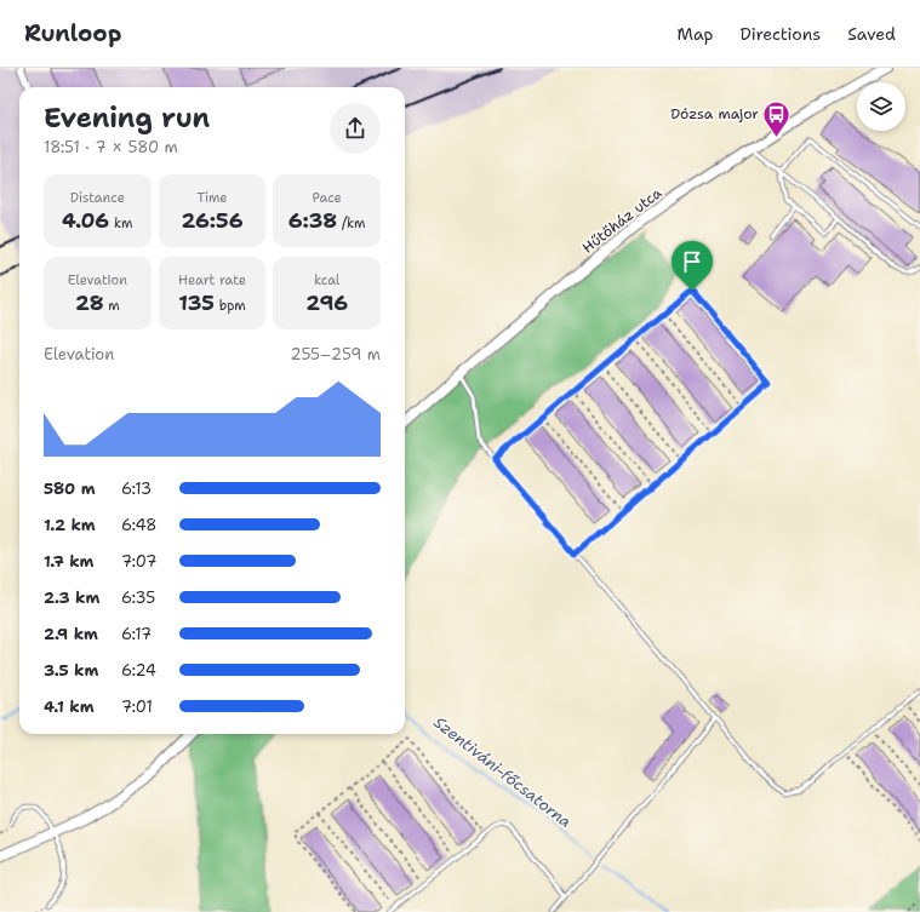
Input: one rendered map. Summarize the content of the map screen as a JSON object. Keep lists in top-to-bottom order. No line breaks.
{"streets":{"street":["Hűtőház utca"]},"water":["Szentiváni-főcsatorna"],"places":{"bus stop":["Dózsa major"]},"page":{"header":"Runloop","nav":["Map","Directions","Saved"],"heading":["Evening run","18:51 · 7 × 580 m"],"stats":[["Distance","4.06 km"],["Time","26:56"],["Pace","6:38 /km"],["Elevation","28 m"],["Heart rate","135 bpm"],["kcal","296"]],"chart":["Elevation","255–259 m"],"list":[{"name":"580 m","note":"6:13"},{"name":"1.2 km","note":"6:48"},{"name":"1.7 km","note":"7:07"},{"name":"2.3 km","note":"6:35"},{"name":"2.9 km","note":"6:17"},{"name":"3.5 km","note":"6:24"},{"name":"4.1 km","note":"7:01"}]}}
